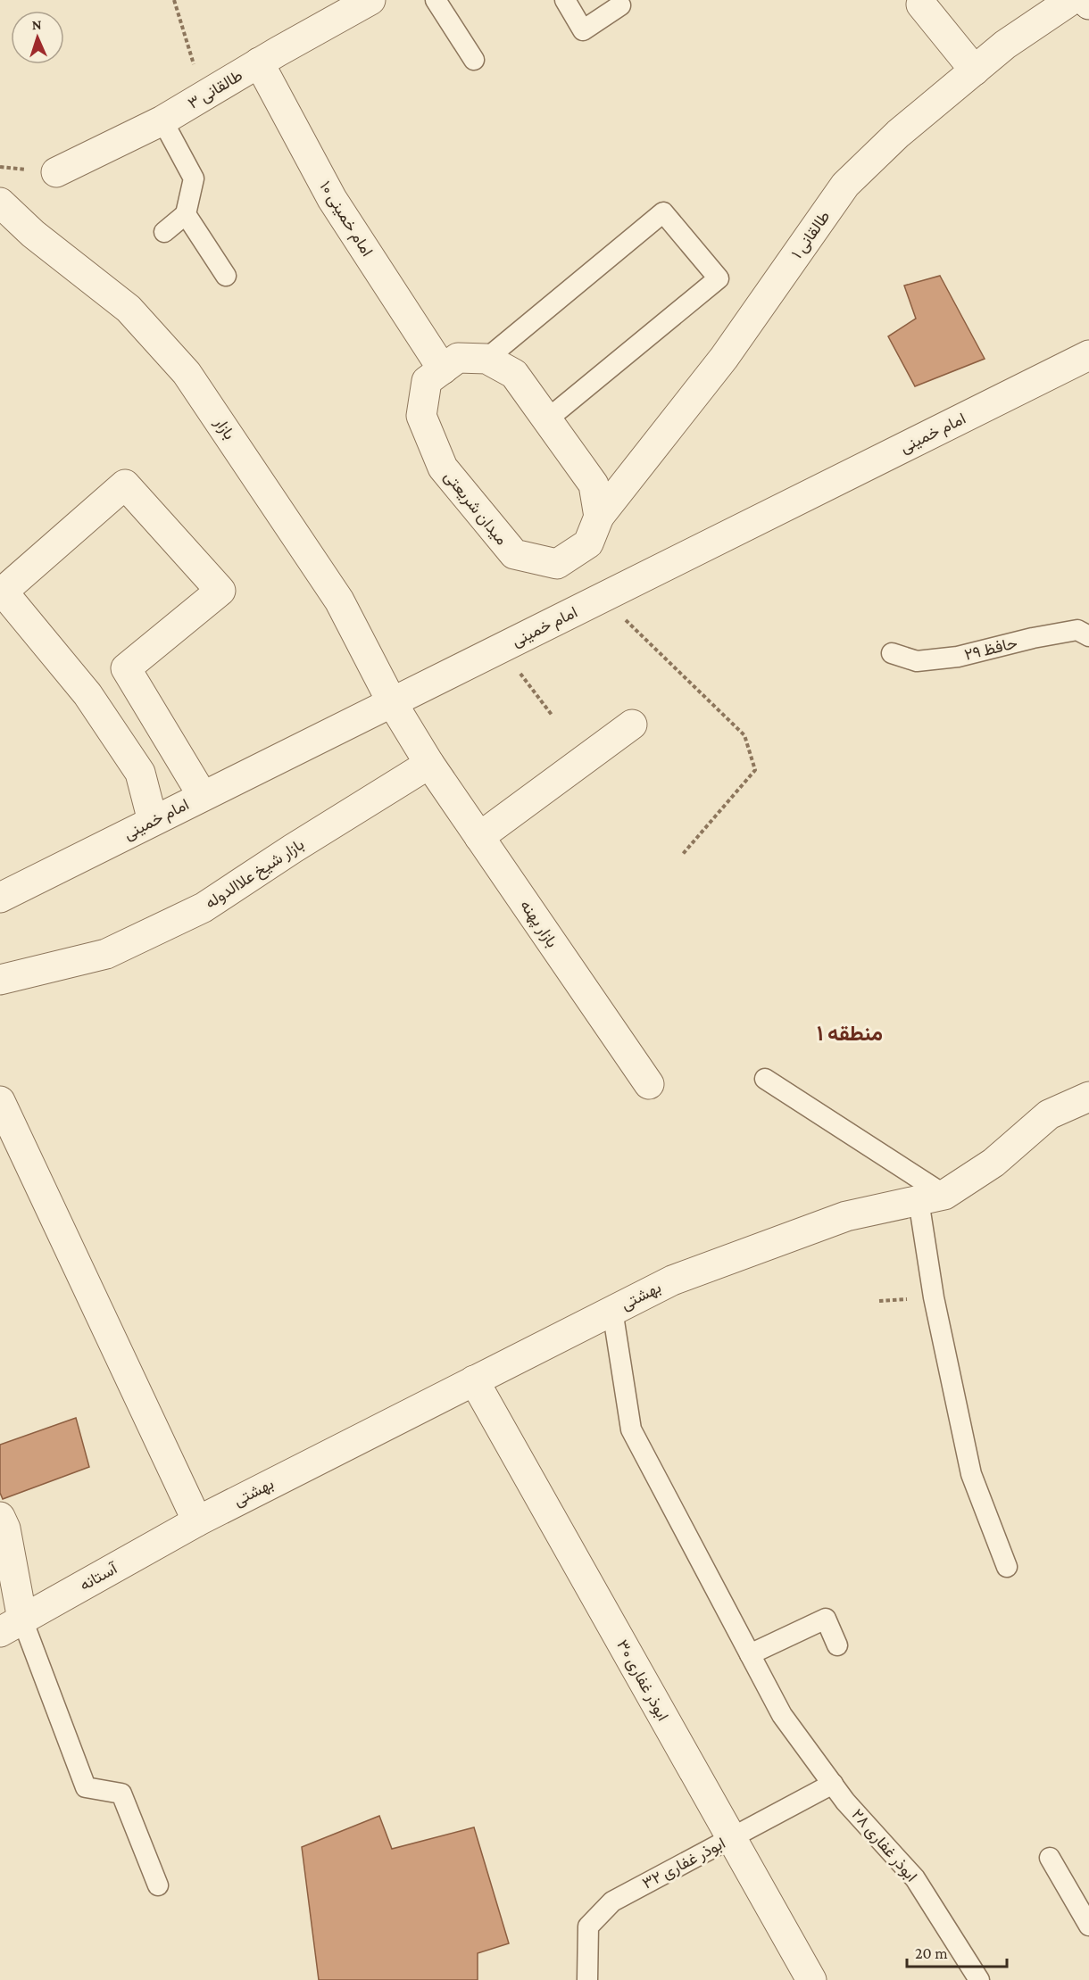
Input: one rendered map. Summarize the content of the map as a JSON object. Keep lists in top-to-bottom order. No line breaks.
{"streets":{"street":["طالقانی ۳","امام خمینی ۱۰","طالقانی ۱","بازار","امام خمینی","میدان شریعتی","بازار شیخ علاالدوله","بازار پهنه","بهشتی","آستانه","ابوذر غفاری ۳۰"],"lane":["حافظ ۲۹","ابوذر غفاری ۲۸","ابوذر غفاری ۳۲"]},"crossings":[["طالقانی ۳","امام خمینی ۱۰"],["امام خمینی ۱۰","میدان شریعتی"],["طالقانی ۱","میدان شریعتی"],["بازار","امام خمینی"],["بازار شیخ علاالدوله","بازار پهنه"],["بهشتی","آستانه"],["بهشتی","ابوذر غفاری ۳۰"],["بهشتی","ابوذر غفاری ۲۸"],["ابوذر غفاری ۳۰","ابوذر غفاری ۳۲"],["ابوذر غفاری ۲۸","ابوذر غفاری ۳۲"]],"districts":["منطقه ۱"],"scale_bar":"20 m","north":"top"}
